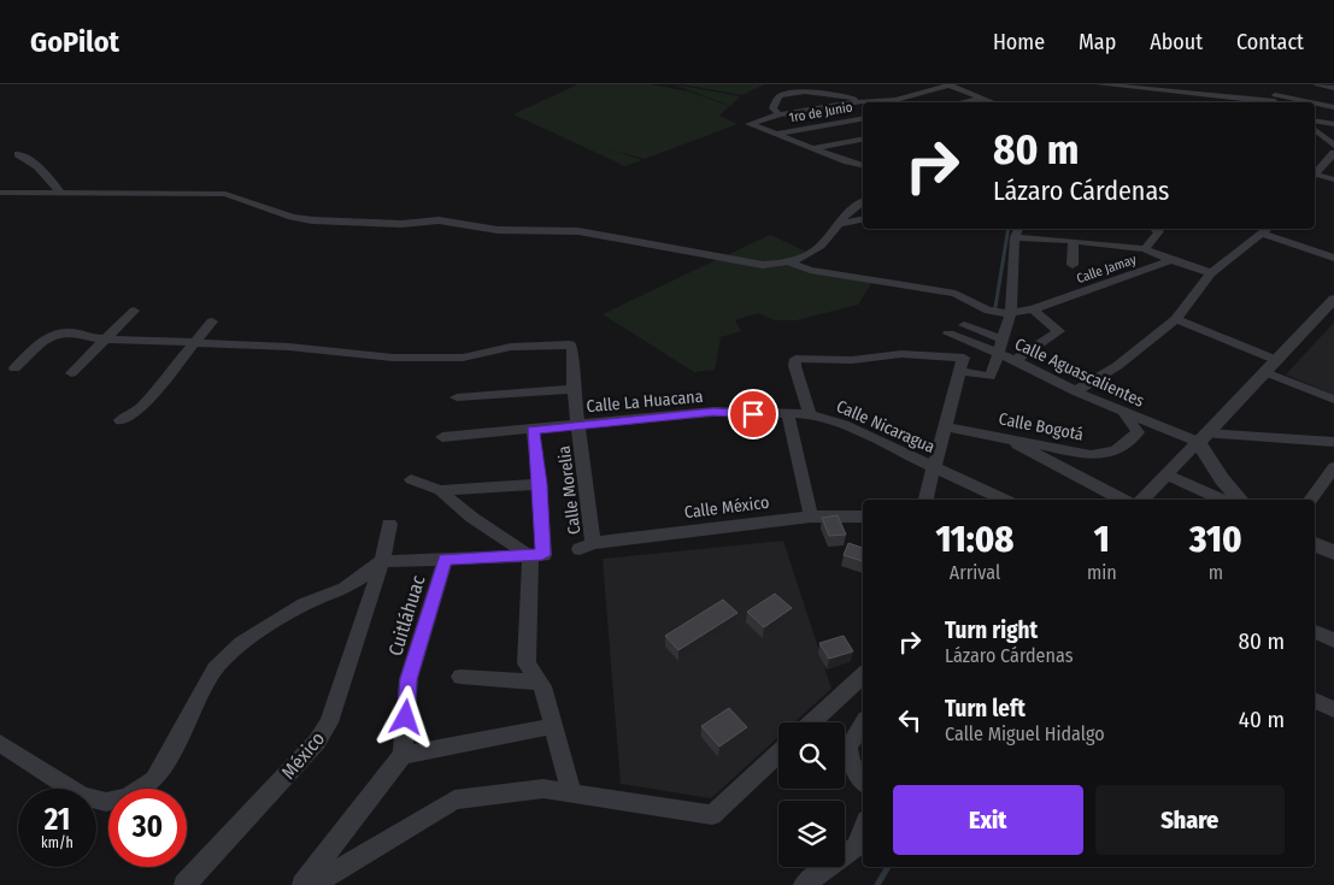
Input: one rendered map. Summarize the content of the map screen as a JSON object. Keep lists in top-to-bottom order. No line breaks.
{"streets":{"street":["1ro de Junio","Calle Jamay","Calle Aguascalientes","Calle La Huacana","Calle Nicaragua","Calle Bogotá","Calle Morelia","Calle México","Cuitláhuac","México"]},"crossings":[["Calle Aguascalientes","Calle Bogotá"],["Calle La Huacana","Calle Nicaragua"],["Calle La Huacana","Calle Morelia"],["Calle Morelia","Calle México"]],"page":{"header":"GoPilot","nav":["Home","Map","About","Contact"],"turn":["80 m","Lázaro Cárdenas"],"eta":["11:08","Arrival","1","min","310","m"],"list":[{"name":"Turn right","note":"Lázaro Cárdenas","value":"80 m"},{"name":"Turn left","note":"Calle Miguel Hidalgo","value":"40 m"}],"buttons":["Exit","Share"],"speed":"21 km/h","limit":"30"}}
